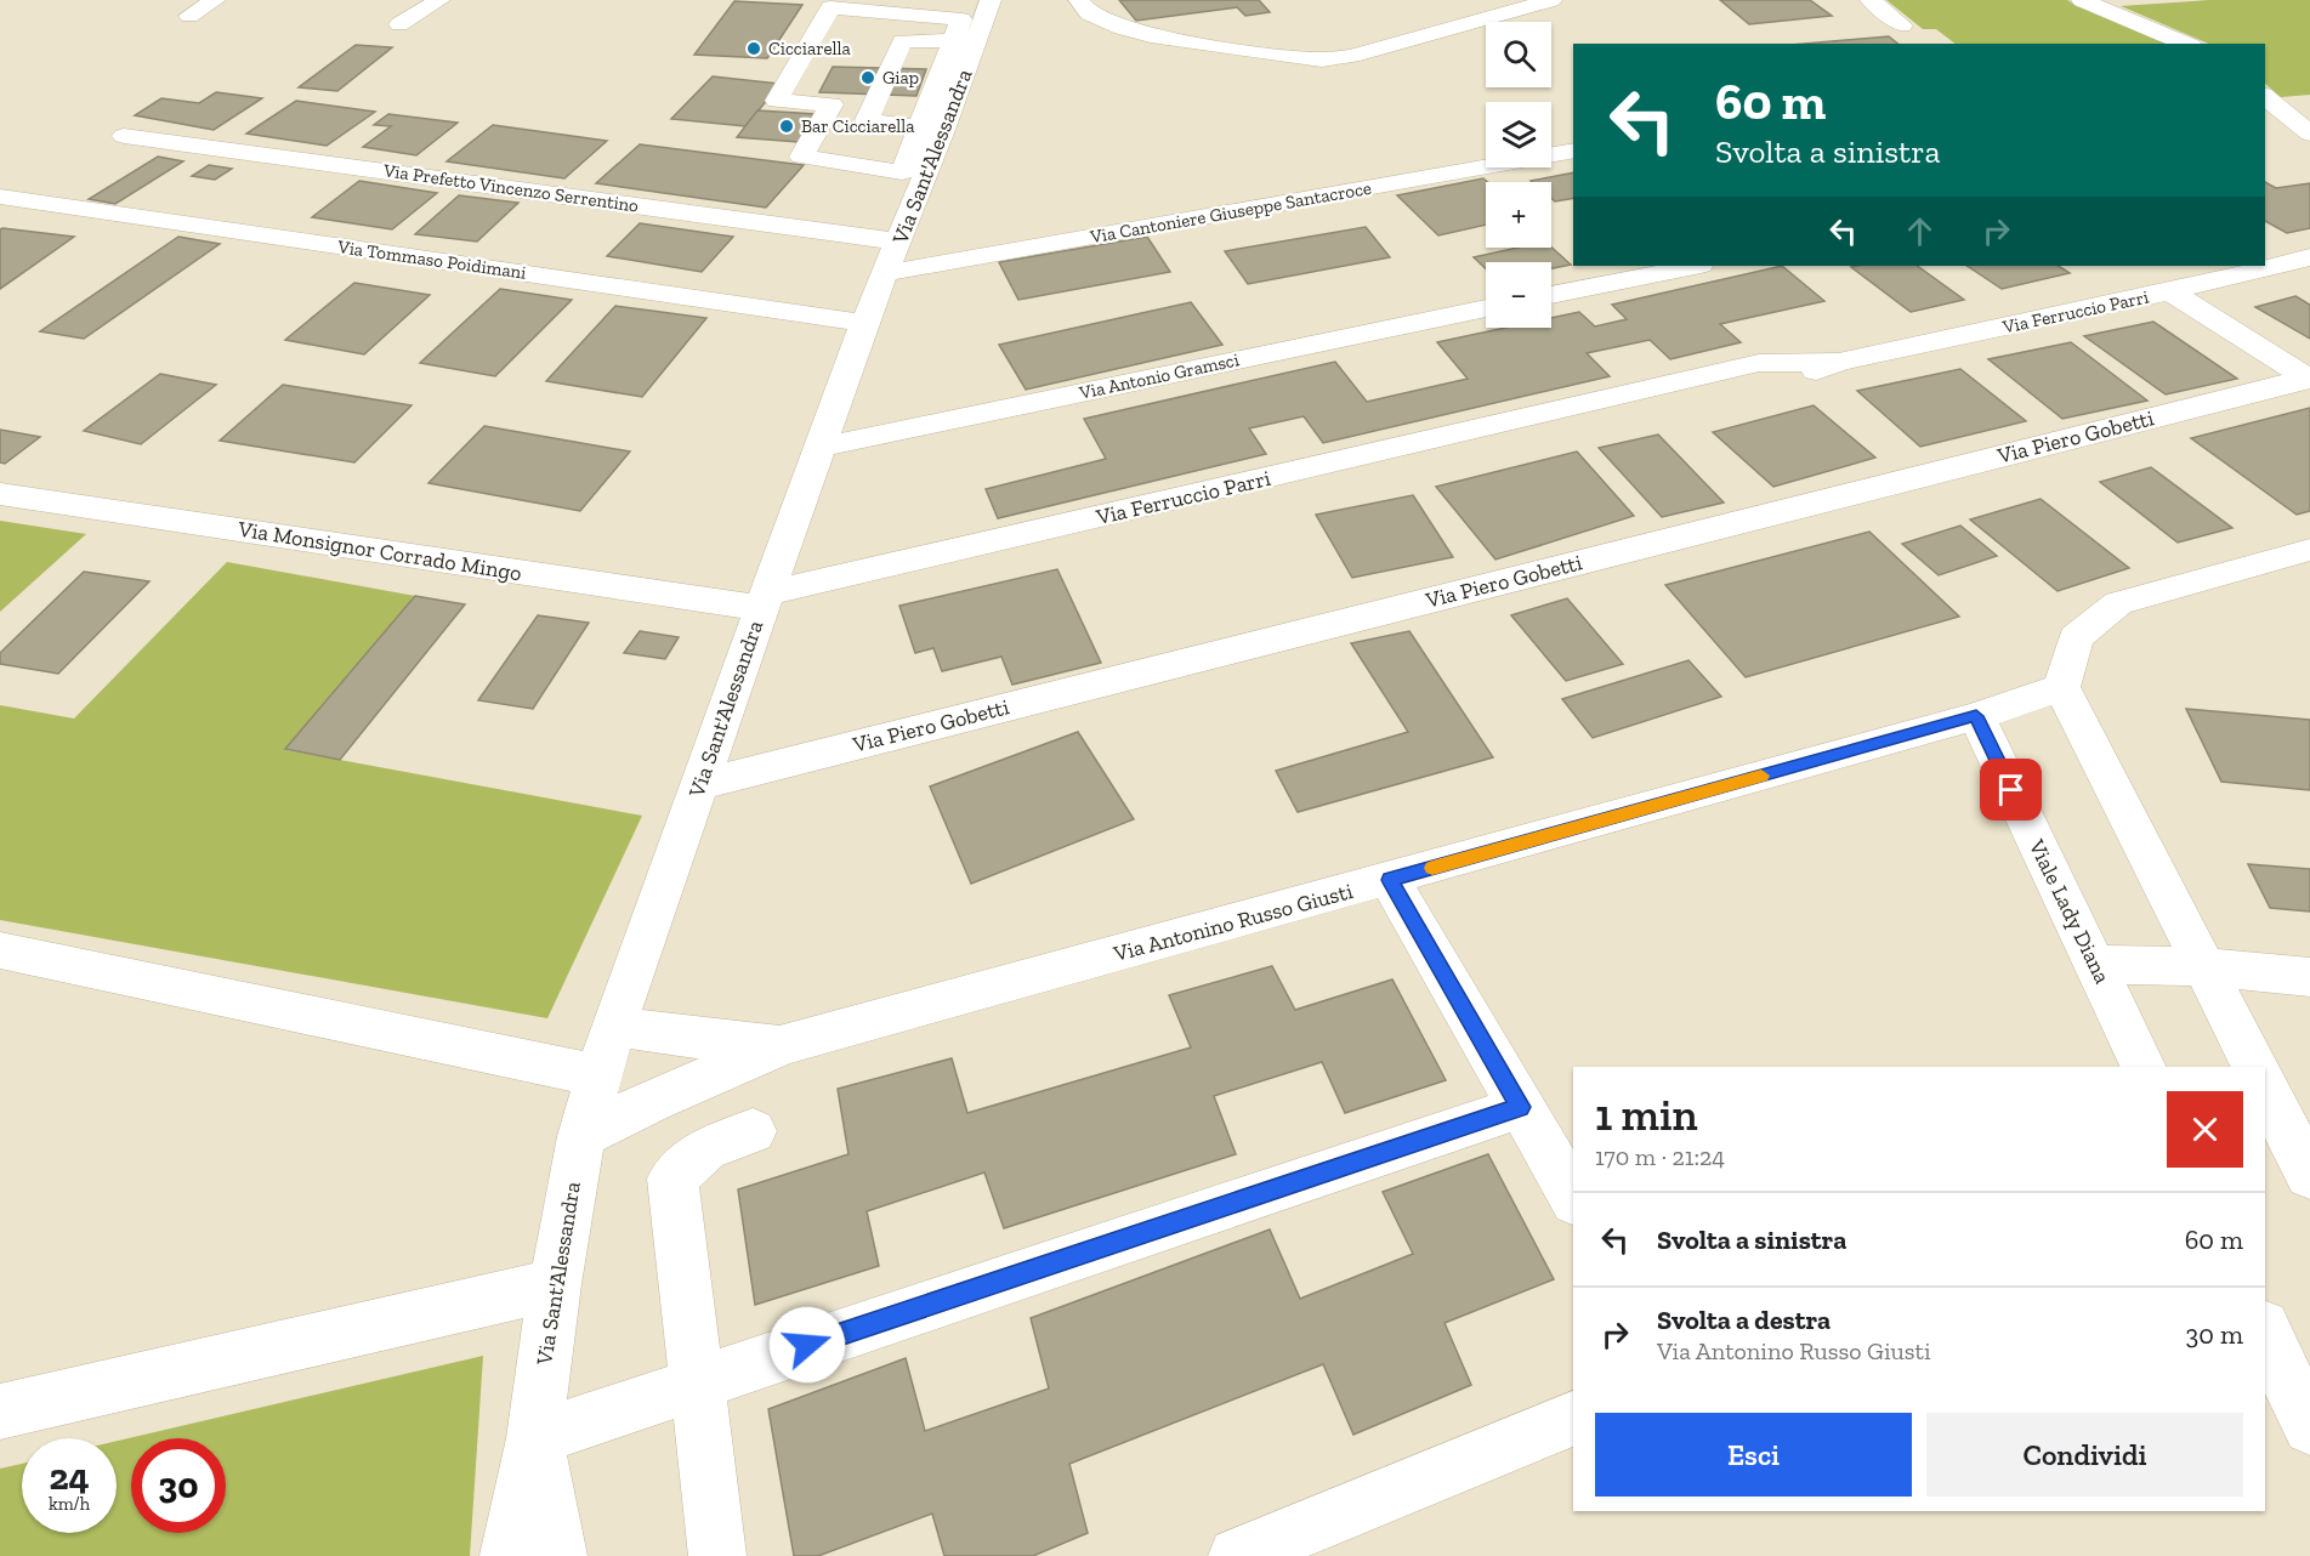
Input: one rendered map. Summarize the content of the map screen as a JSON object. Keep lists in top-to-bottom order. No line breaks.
{"streets":{"street":["Via Sant'Alessandra","Via Prefetto Vincenzo Serrentino","Via Cantoniere Giuseppe Santacroce","Via Tommaso Poidimani","Via Ferruccio Parri","Via Antonio Gramsci","Via Piero Gobetti","Via Monsignor Corrado Mingo","Viale Lady Diana","Via Antonino Russo Giusti"]},"crossings":[["Via Sant'Alessandra","Via Prefetto Vincenzo Serrentino"],["Via Sant'Alessandra","Via Cantoniere Giuseppe Santacroce"],["Via Sant'Alessandra","Via Tommaso Poidimani"],["Via Sant'Alessandra","Via Ferruccio Parri"],["Via Sant'Alessandra","Via Antonio Gramsci"],["Via Sant'Alessandra","Via Piero Gobetti"],["Via Sant'Alessandra","Via Monsignor Corrado Mingo"],["Via Prefetto Vincenzo Serrentino","Via Cantoniere Giuseppe Santacroce"],["Via Ferruccio Parri","Via Monsignor Corrado Mingo"],["Viale Lady Diana","Via Antonino Russo Giusti"]],"places":["Cicciarella","Giap","Bar Cicciarella"],"page":{"map_buttons":["+","−"],"turn":["60 m","Svolta a sinistra"],"heading":["1 min","170 m · 21:24"],"list":[{"name":"Svolta a sinistra","value":"60 m"},{"name":"Svolta a destra","note":"Via Antonino Russo Giusti","value":"30 m"}],"buttons":["Esci","Condividi"],"speed":"24 km/h","limit":"30"}}
